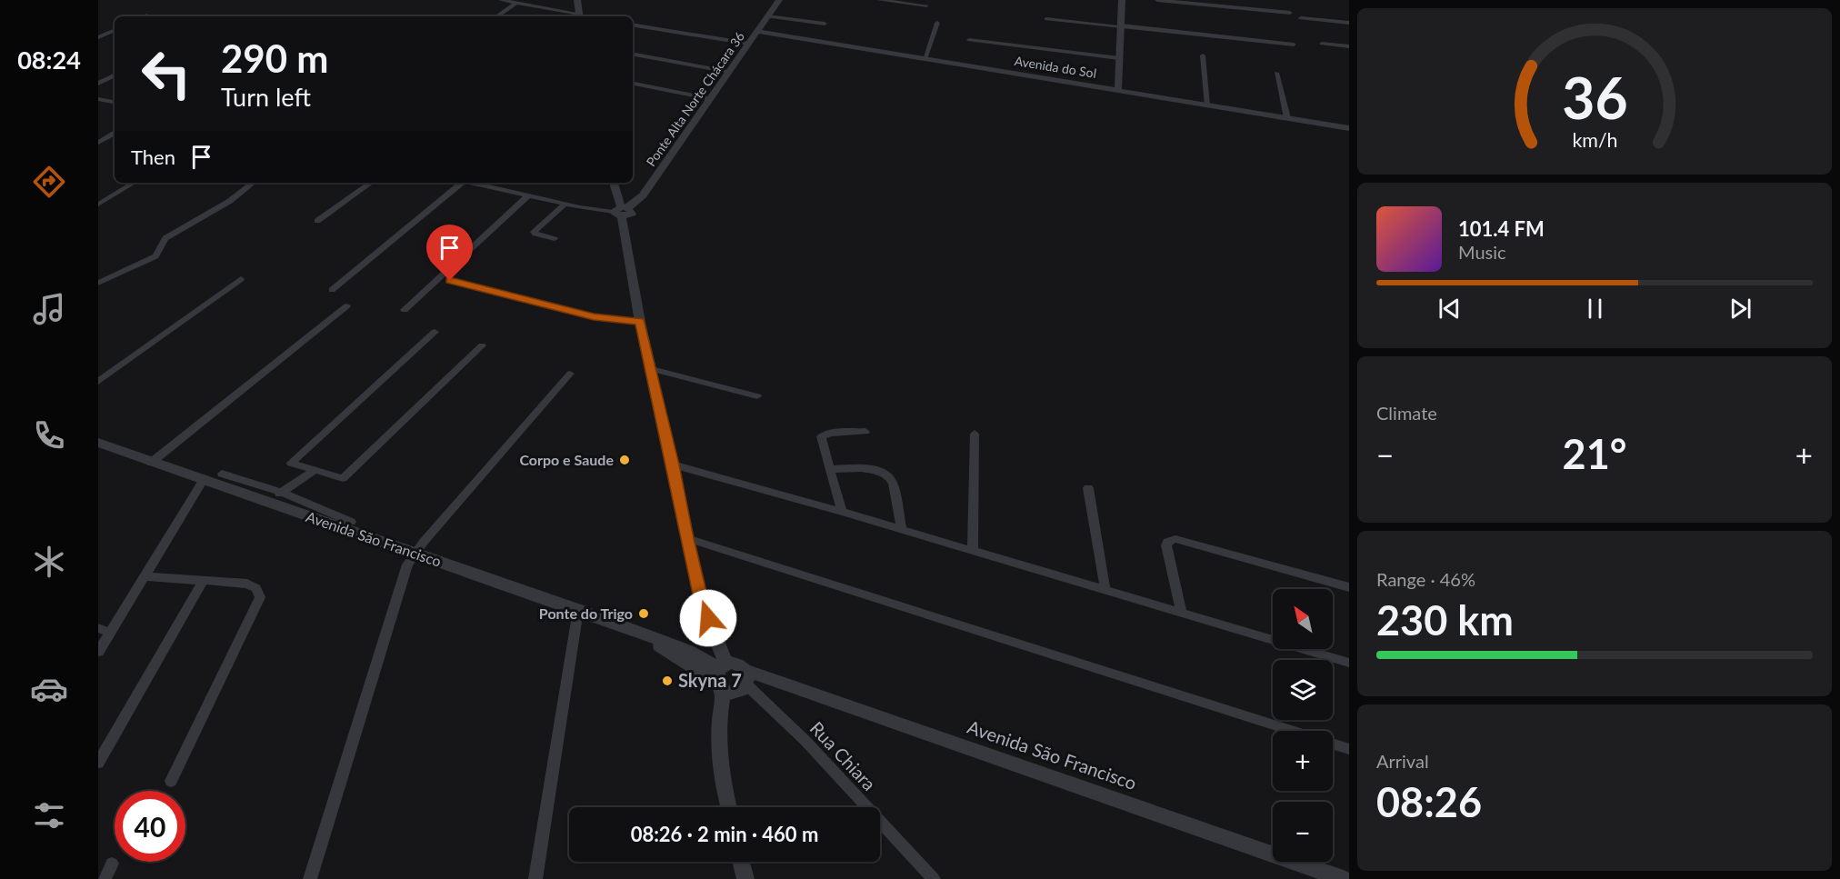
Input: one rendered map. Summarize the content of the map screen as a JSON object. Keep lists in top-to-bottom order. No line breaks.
{"streets":{"street":["Avenida do Sol","Ponte Alta Norte Chácara 36","Avenida São Francisco","Rua Chiara"]},"crossings":[["Avenida do Sol","Ponte Alta Norte Chácara 36"],["Avenida São Francisco","Rua Chiara"]],"places":["Corpo e Saude","Ponte do Trigo","Skyna 7"],"north":"top left","page":{"tabs":"08:24","turn":["290 m","Turn left"],"then":"Then","song":["101.4 FM","Music"],"tile":["Climate",["Range · 46%","230 km"],["Arrival","08:26"]],"heat":["−","21°","+"],"map_buttons":["+","−"],"limit":"40","trip":"08:26 · 2 min · 460 m","gauge":["36","km/h"]}}
